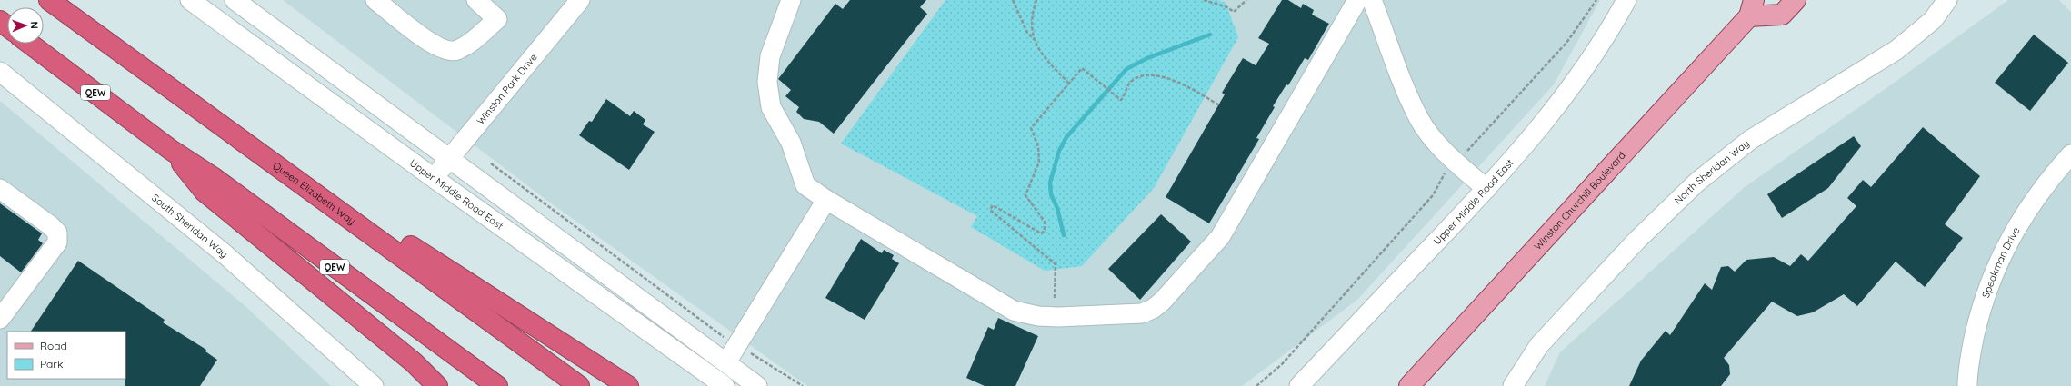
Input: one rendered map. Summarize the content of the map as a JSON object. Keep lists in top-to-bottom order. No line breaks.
{"streets":{"highway":["QEW","Queen Elizabeth Way"],"main road":["Winston Churchill Boulevard"],"street":["Winston Park Drive","North Sheridan Way","Upper Middle Road East","South Sheridan Way","Speakman Drive"]},"crossings":[["Winston Park Drive","Upper Middle Road East"]],"legend":["Road","Park"],"north":"right"}
